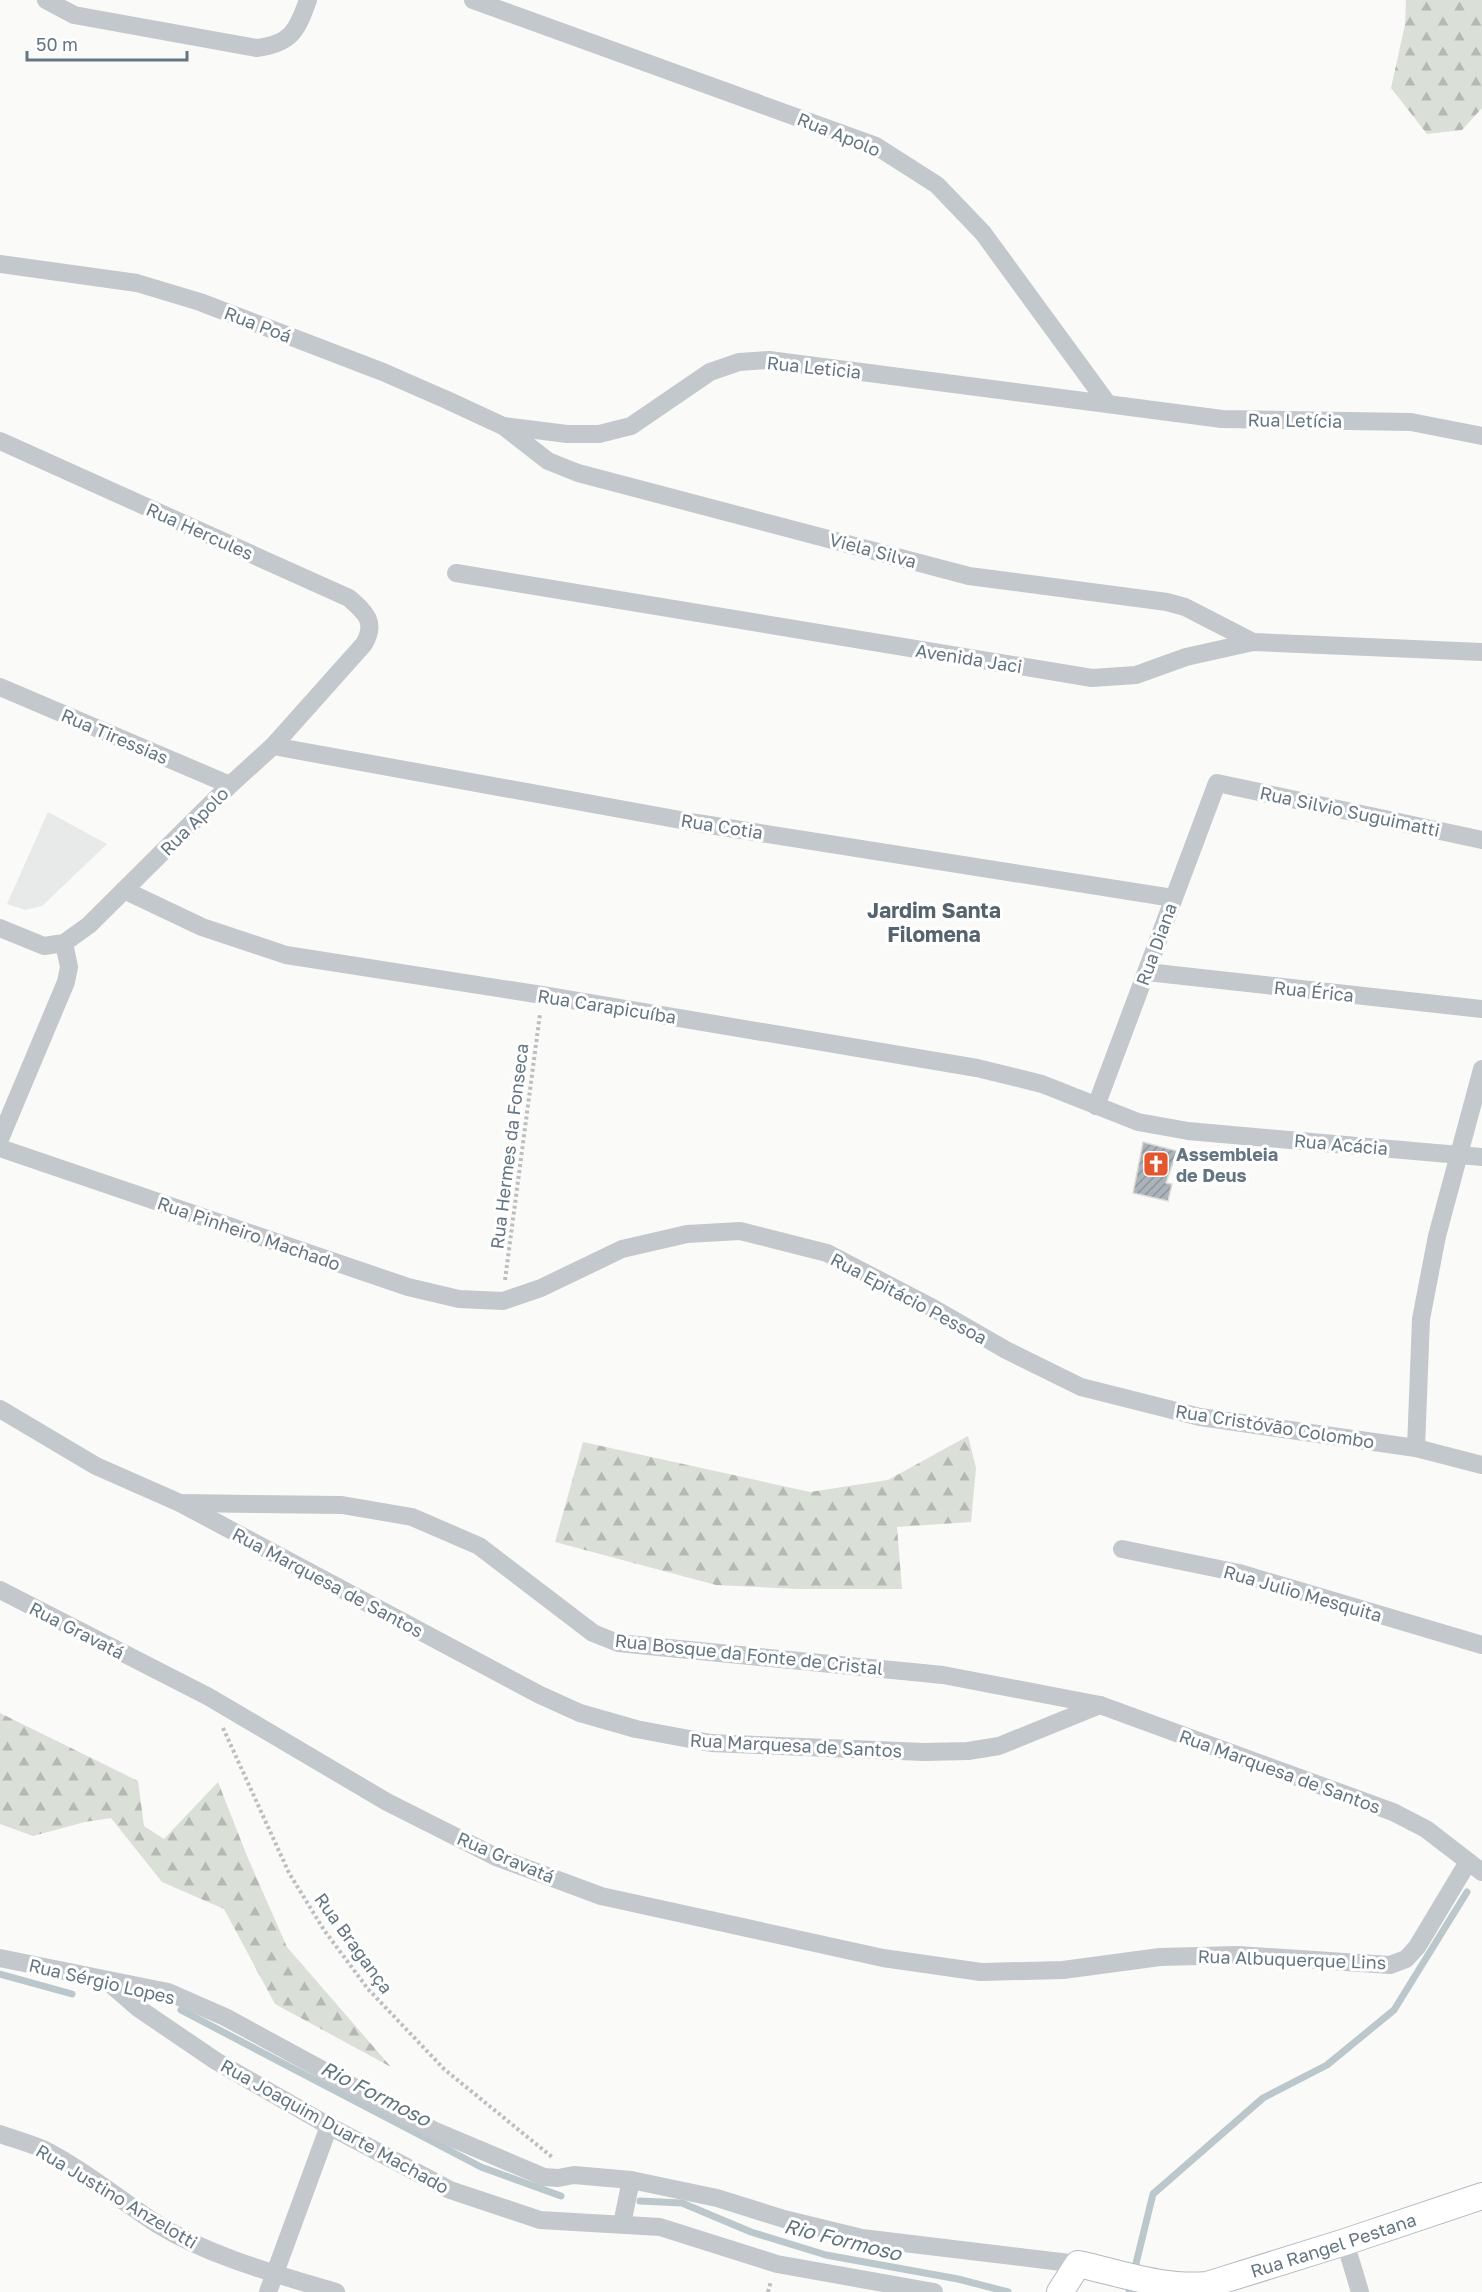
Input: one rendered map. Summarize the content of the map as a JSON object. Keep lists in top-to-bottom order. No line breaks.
{"streets":{"main road":["Rua Rangel Pestana"],"street":["Rua Apolo","Rua Poá","Rua Leticia","Rua Letícia","Rua Hercules","Viela Silva","Avenida Jaci","Rua Tiressias","Rua Silvio Suguimatti","Rua Cotia","Rua Diana","Rua Érica","Rua Carapicuíba","Rua Acácia","Rua Pinheiro Machado","Rua Epitácio Pessoa","Rua Cristóvão Colombo","Rua Marquesa de Santos","Rua Julio Mesquita","Rua Gravatá","Rua Bosque da Fonte de Cristal","Rua Albuquerque Lins","Rua Sérgio Lopes","Rua Joaquim Duarte Machado","Rua Justino Anzelotti"],"path":["Rua Hermes da Fonseca","Rua Bragança"]},"crossings":[["Rua Apolo","Rua Leticia"],["Rua Apolo","Rua Letícia"],["Rua Apolo","Rua Hercules"],["Rua Apolo","Rua Tiressias"],["Rua Apolo","Rua Cotia"],["Rua Apolo","Rua Carapicuíba"],["Rua Poá","Rua Leticia"],["Rua Poá","Viela Silva"],["Rua Leticia","Rua Letícia"],["Rua Leticia","Viela Silva"],["Viela Silva","Avenida Jaci"],["Rua Silvio Suguimatti","Rua Diana"],["Rua Cotia","Rua Diana"],["Rua Diana","Rua Érica"],["Rua Diana","Rua Carapicuíba"],["Rua Diana","Rua Acácia"],["Rua Carapicuíba","Rua Acácia"],["Rua Carapicuíba","Rua Hermes da Fonseca"],["Rua Hermes da Fonseca","Rua Pinheiro Machado"],["Rua Hermes da Fonseca","Rua Epitácio Pessoa"],["Rua Pinheiro Machado","Rua Epitácio Pessoa"],["Rua Epitácio Pessoa","Rua Cristóvão Colombo"],["Rua Marquesa de Santos","Rua Bosque da Fonte de Cristal"],["Rua Marquesa de Santos","Rua Albuquerque Lins"],["Rua Gravatá","Rua Bragança"],["Rua Gravatá","Rua Albuquerque Lins"],["Rua Bragança","Rua Sérgio Lopes"],["Rua Sérgio Lopes","Rua Joaquim Duarte Machado"],["Rua Sérgio Lopes","Rua Rangel Pestana"]],"districts":["Jardim Santa Filomena"],"water":["Rio Formoso"],"places":{"church":["Assembleia de Deus"]},"scale_bar":"50 m"}
